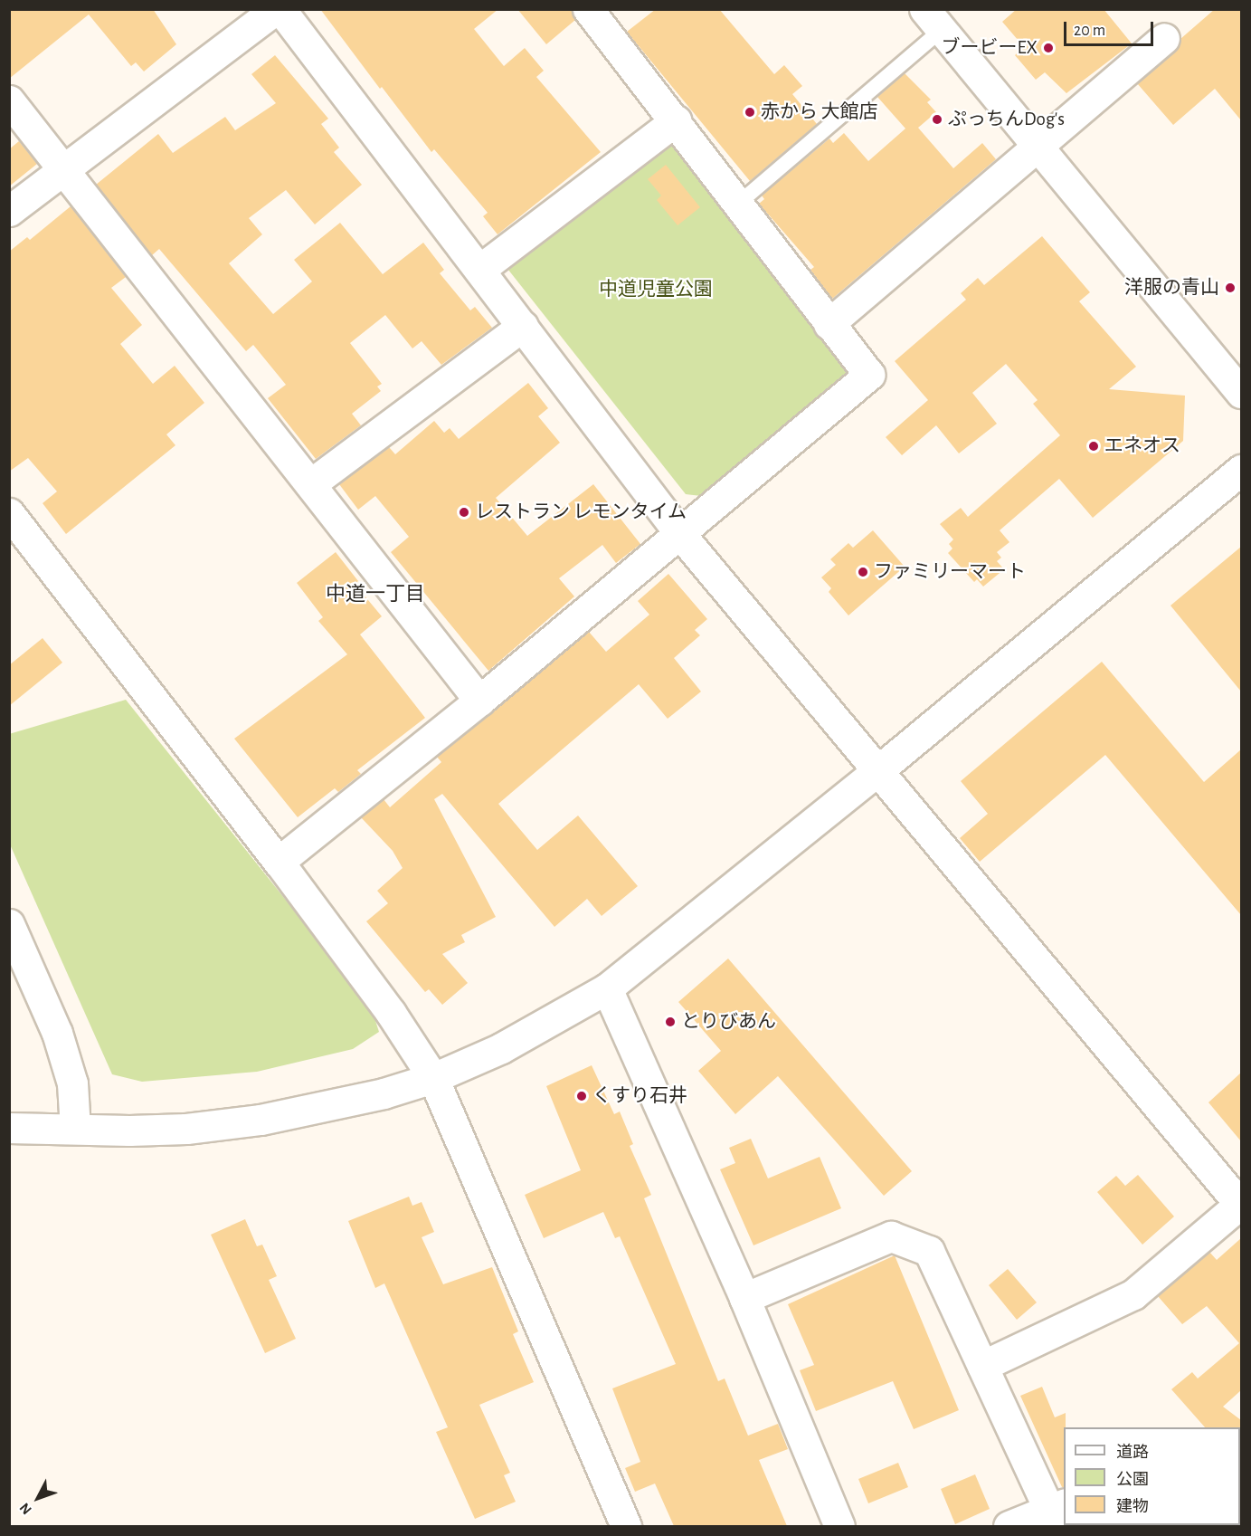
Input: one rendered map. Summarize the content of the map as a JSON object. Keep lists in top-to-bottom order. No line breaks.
{"districts":["中道一丁目"],"parks":["中道児童公園"],"places":["ブービーEX","赤から 大館店","ぷっちんDog's","洋服の青山","エネオス","レストラン レモンタイム","ファミリーマート","とりびあん","くすり石井"],"legend":["道路","公園","建物"],"scale_bar":"20 m","north":"bottom left"}
